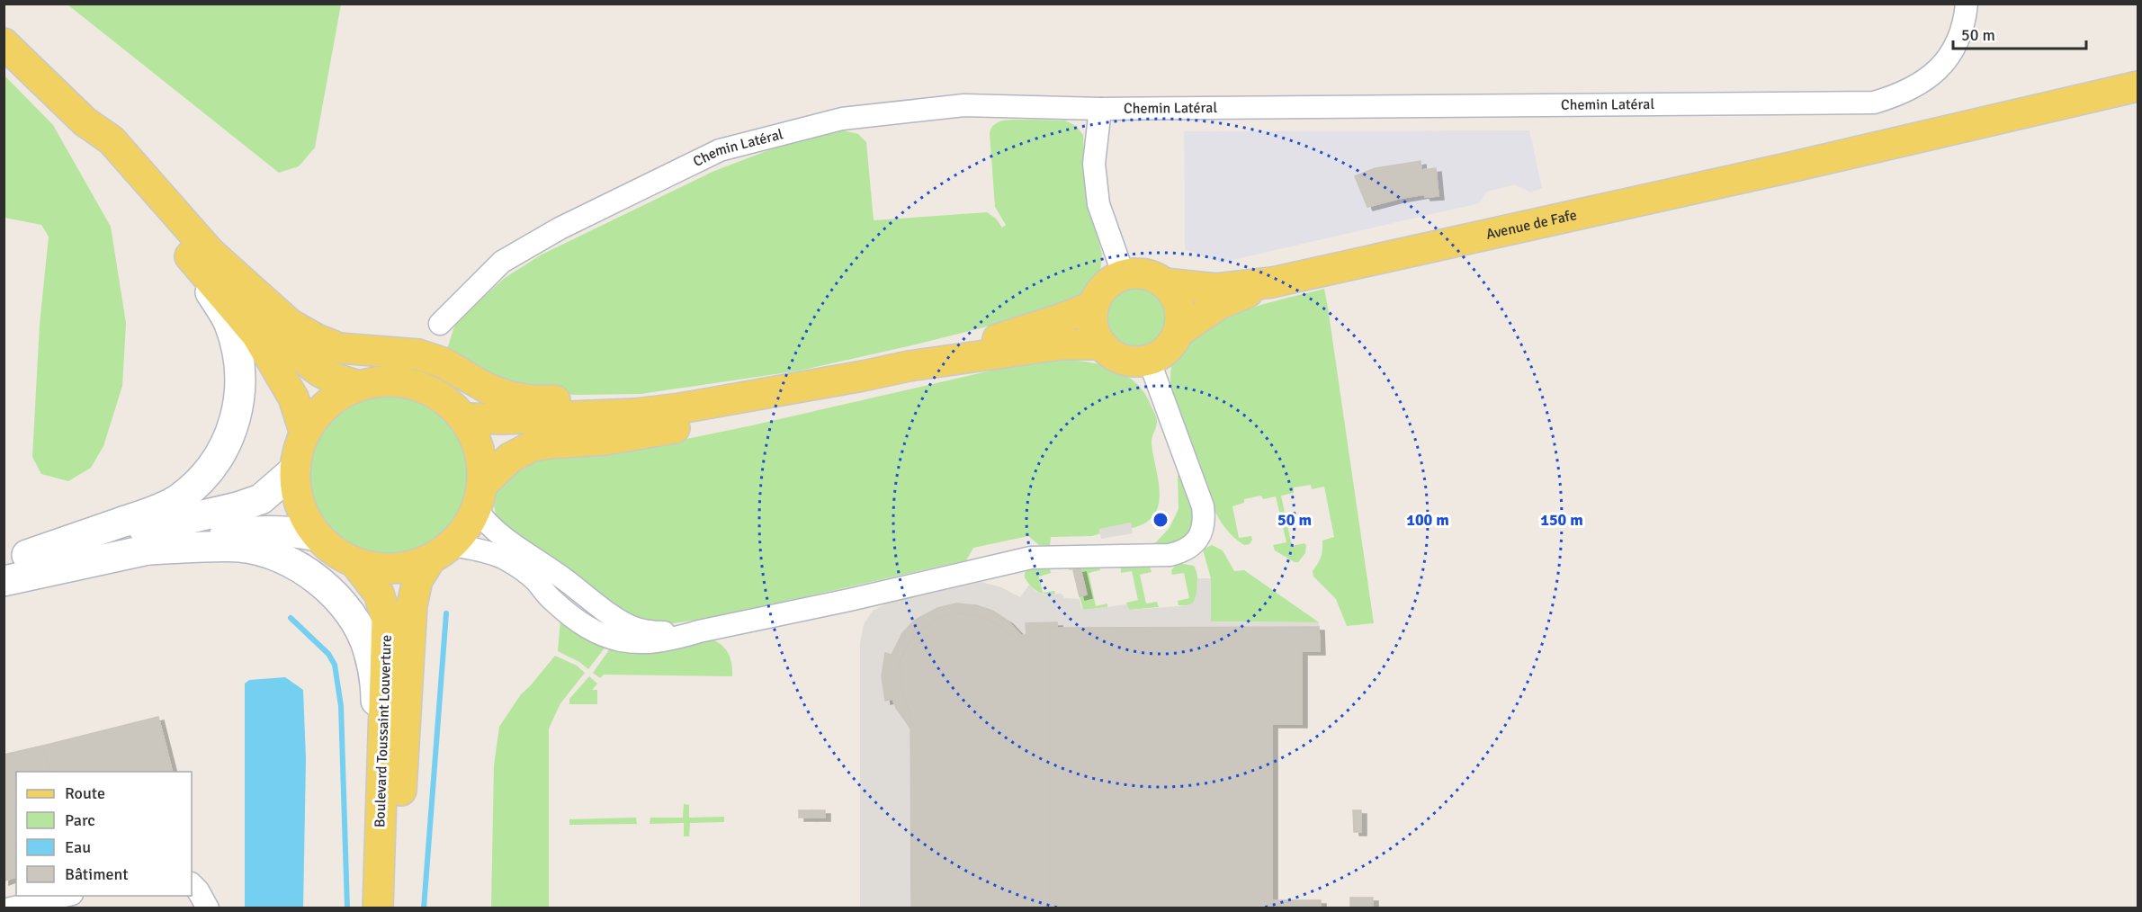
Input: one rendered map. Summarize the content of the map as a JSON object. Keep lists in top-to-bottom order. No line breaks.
{"streets":{"main road":["Avenue de Fafe","Boulevard Toussaint Louverture"],"street":["Chemin Latéral"]},"legend":["Route","Parc","Eau","Bâtiment"],"scale_bar":"50 m","rings":["50 m","100 m","150 m"]}
